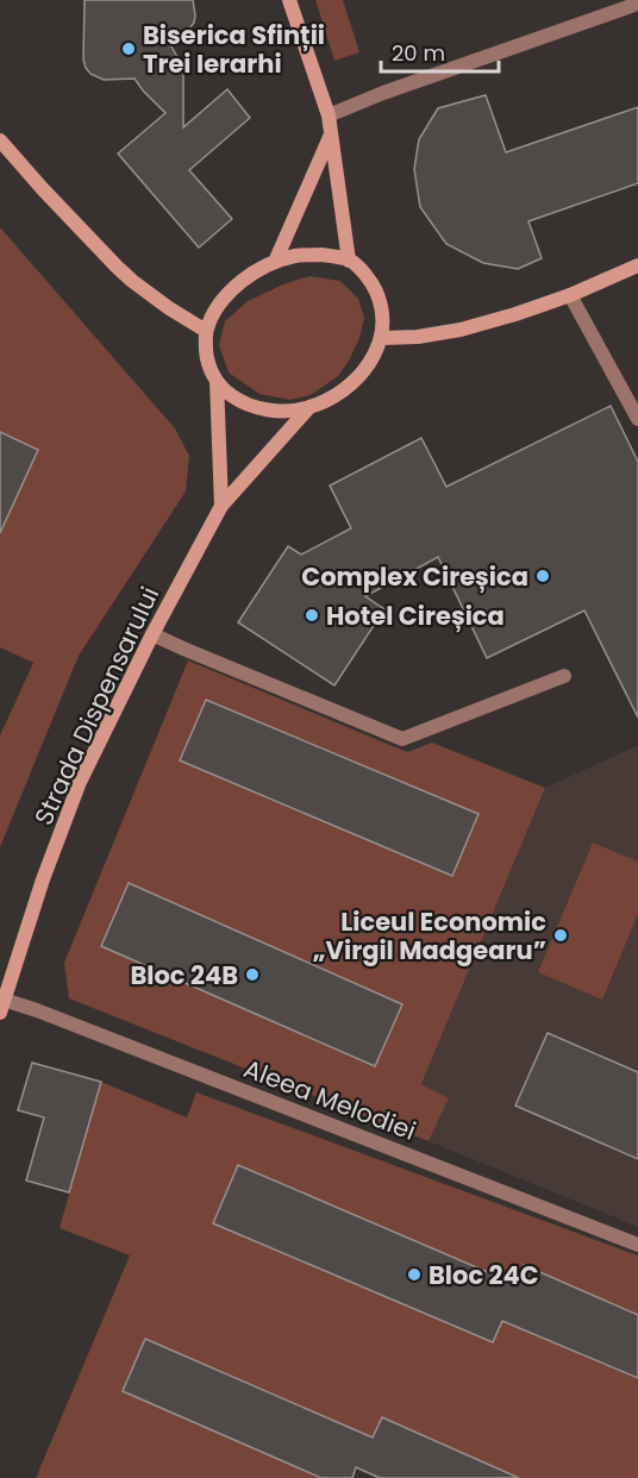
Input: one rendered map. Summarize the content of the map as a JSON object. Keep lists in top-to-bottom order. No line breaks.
{"streets":{"street":["Strada Dispensarului","Aleea Melodiei"]},"crossings":[["Strada Dispensarului","Aleea Melodiei"]],"places":["Biserica Sfinții Trei Ierarhi","Complex Cireșica","Hotel Cireșica","Liceul Economic „Virgil Madgearu”","Bloc 24B","Bloc 24C"],"scale_bar":"20 m"}
